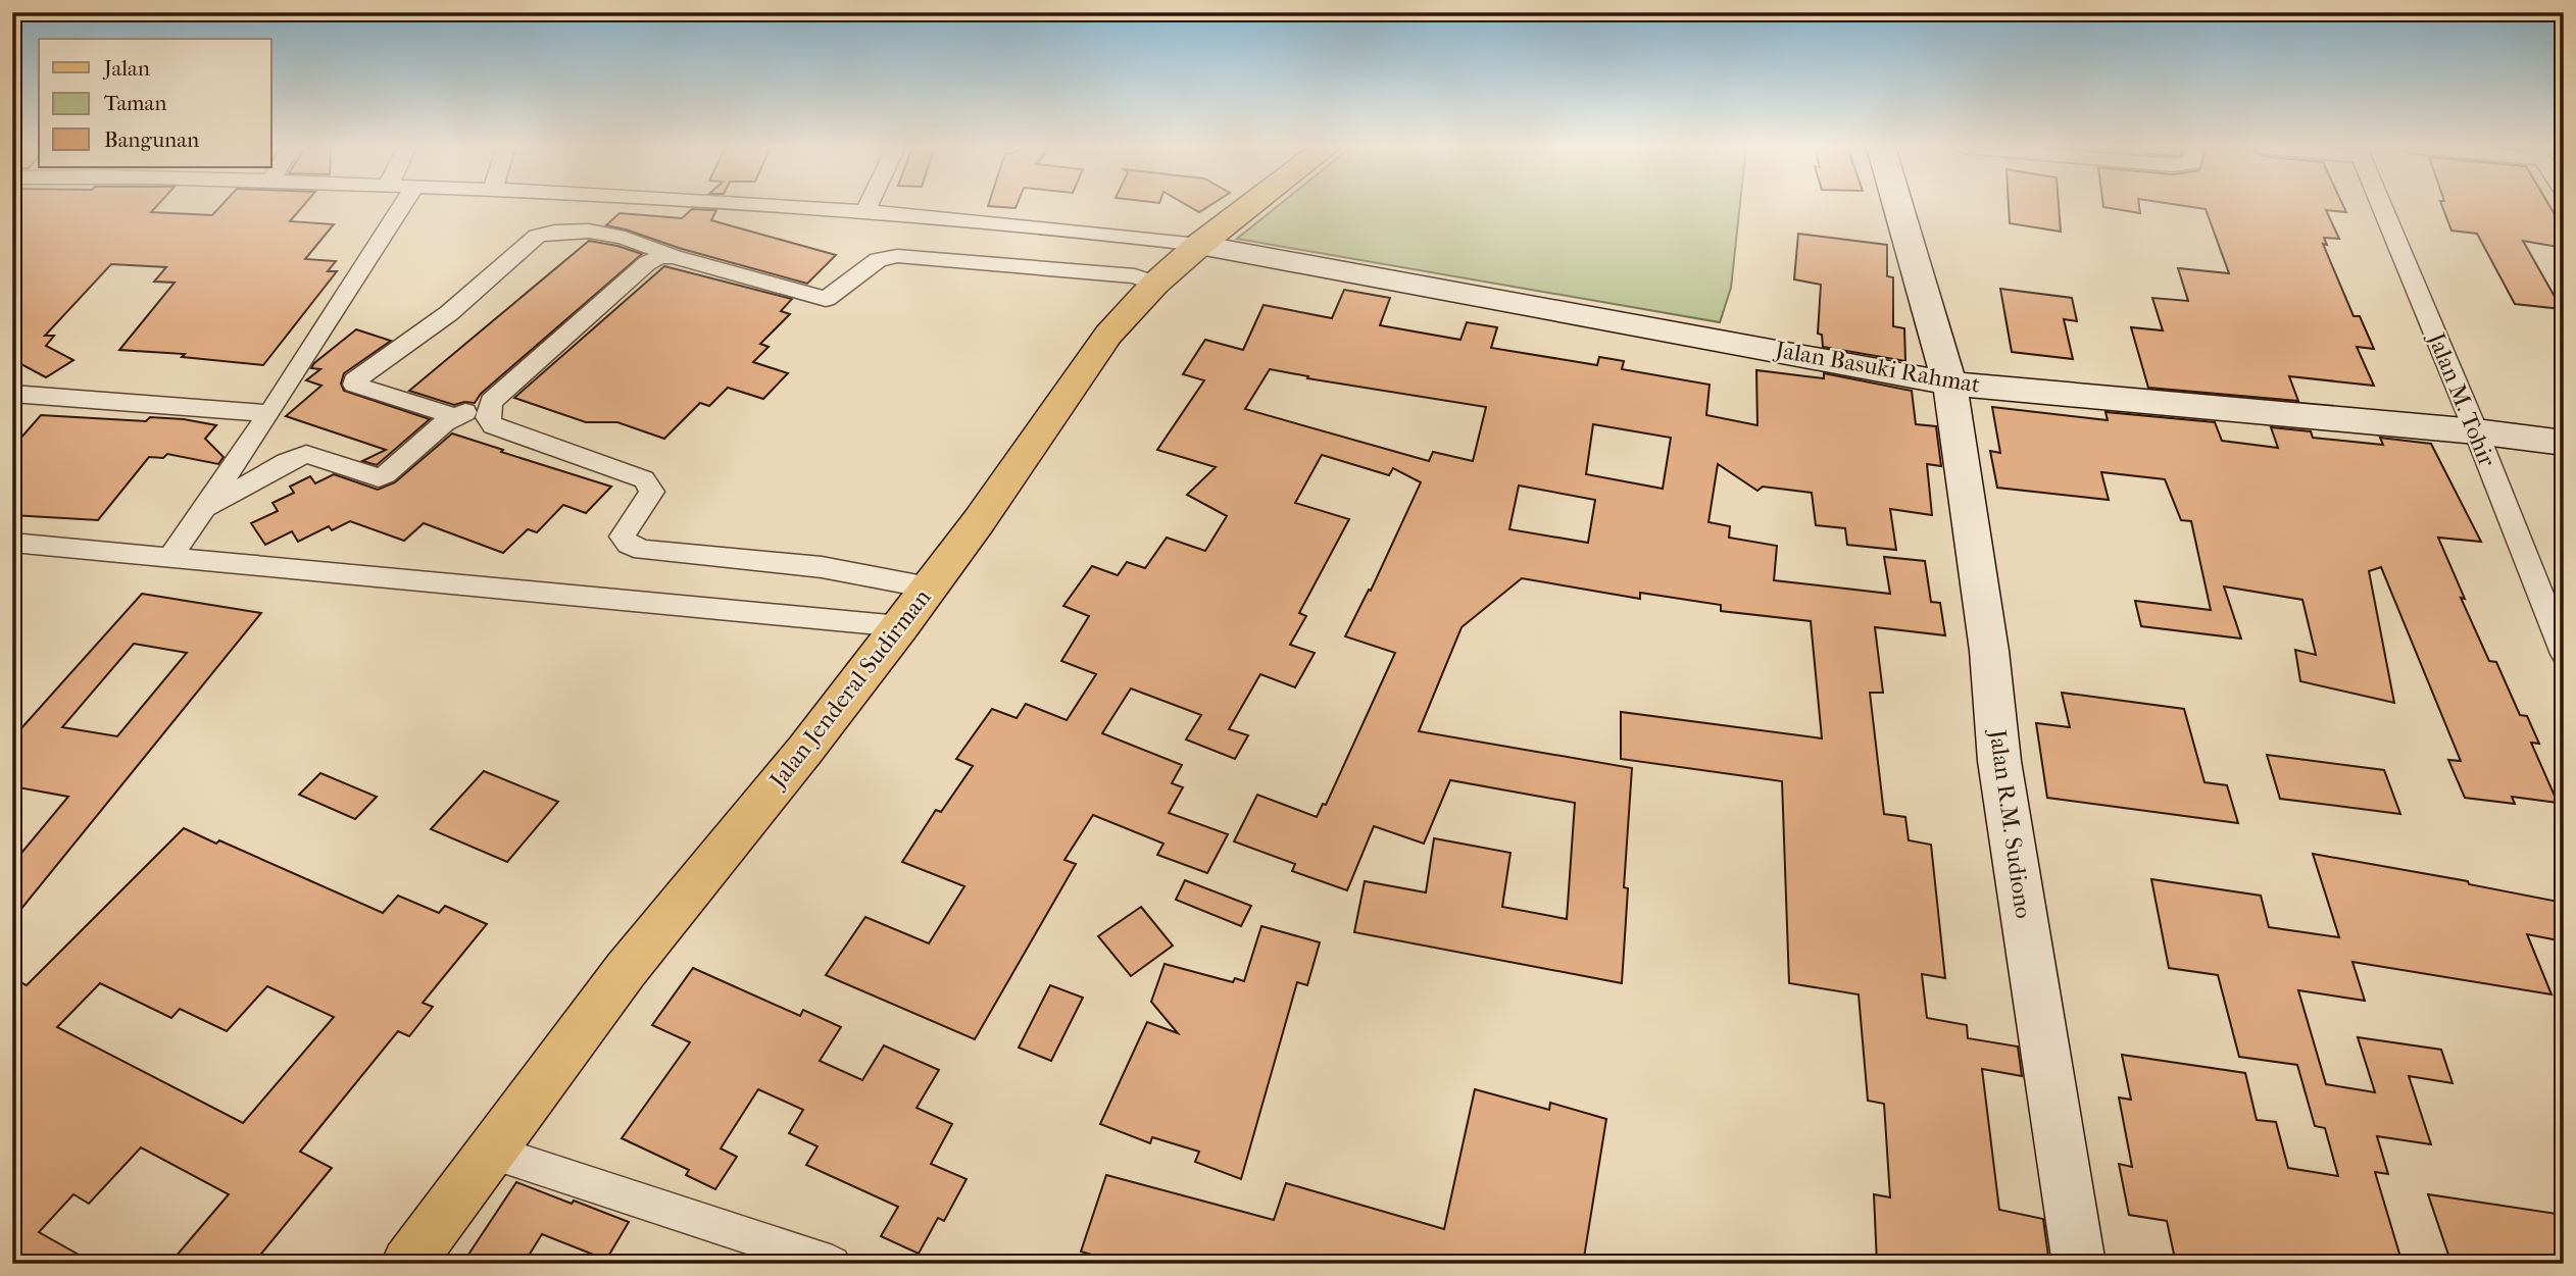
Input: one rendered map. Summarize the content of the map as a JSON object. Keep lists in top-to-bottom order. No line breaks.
{"streets":{"main road":["Jalan Jenderal Sudirman"],"street":["Jalan Basuki Rahmat","Jalan M. Tohir","Jalan R.M. Sudiono"]},"crossings":[["Jalan Basuki Rahmat","Jalan M. Tohir"],["Jalan Basuki Rahmat","Jalan Jenderal Sudirman"],["Jalan Basuki Rahmat","Jalan R.M. Sudiono"]],"legend":["Jalan","Taman","Bangunan"]}
